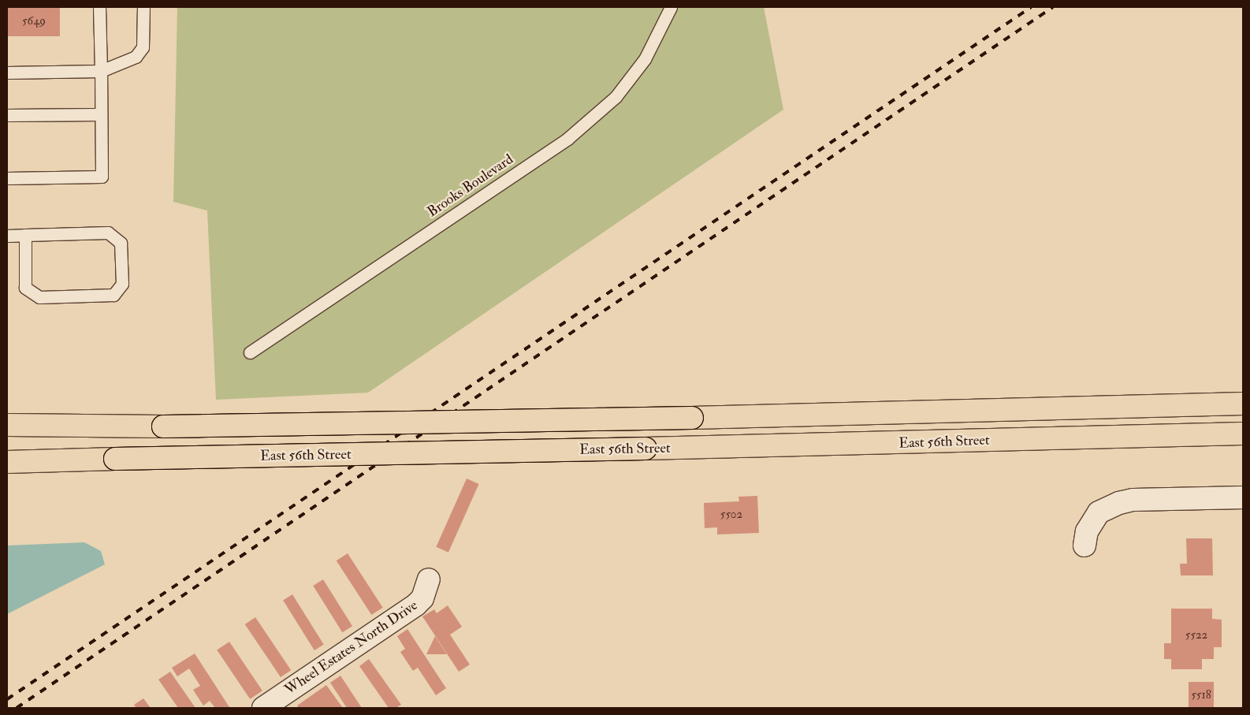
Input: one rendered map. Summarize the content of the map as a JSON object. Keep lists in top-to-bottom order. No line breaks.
{"streets":{"main road":["East 56th Street"],"street":["Wheel Estates North Drive"],"lane":["Brooks Boulevard"]},"house_numbers":["5649","5502","5522","5518"]}
